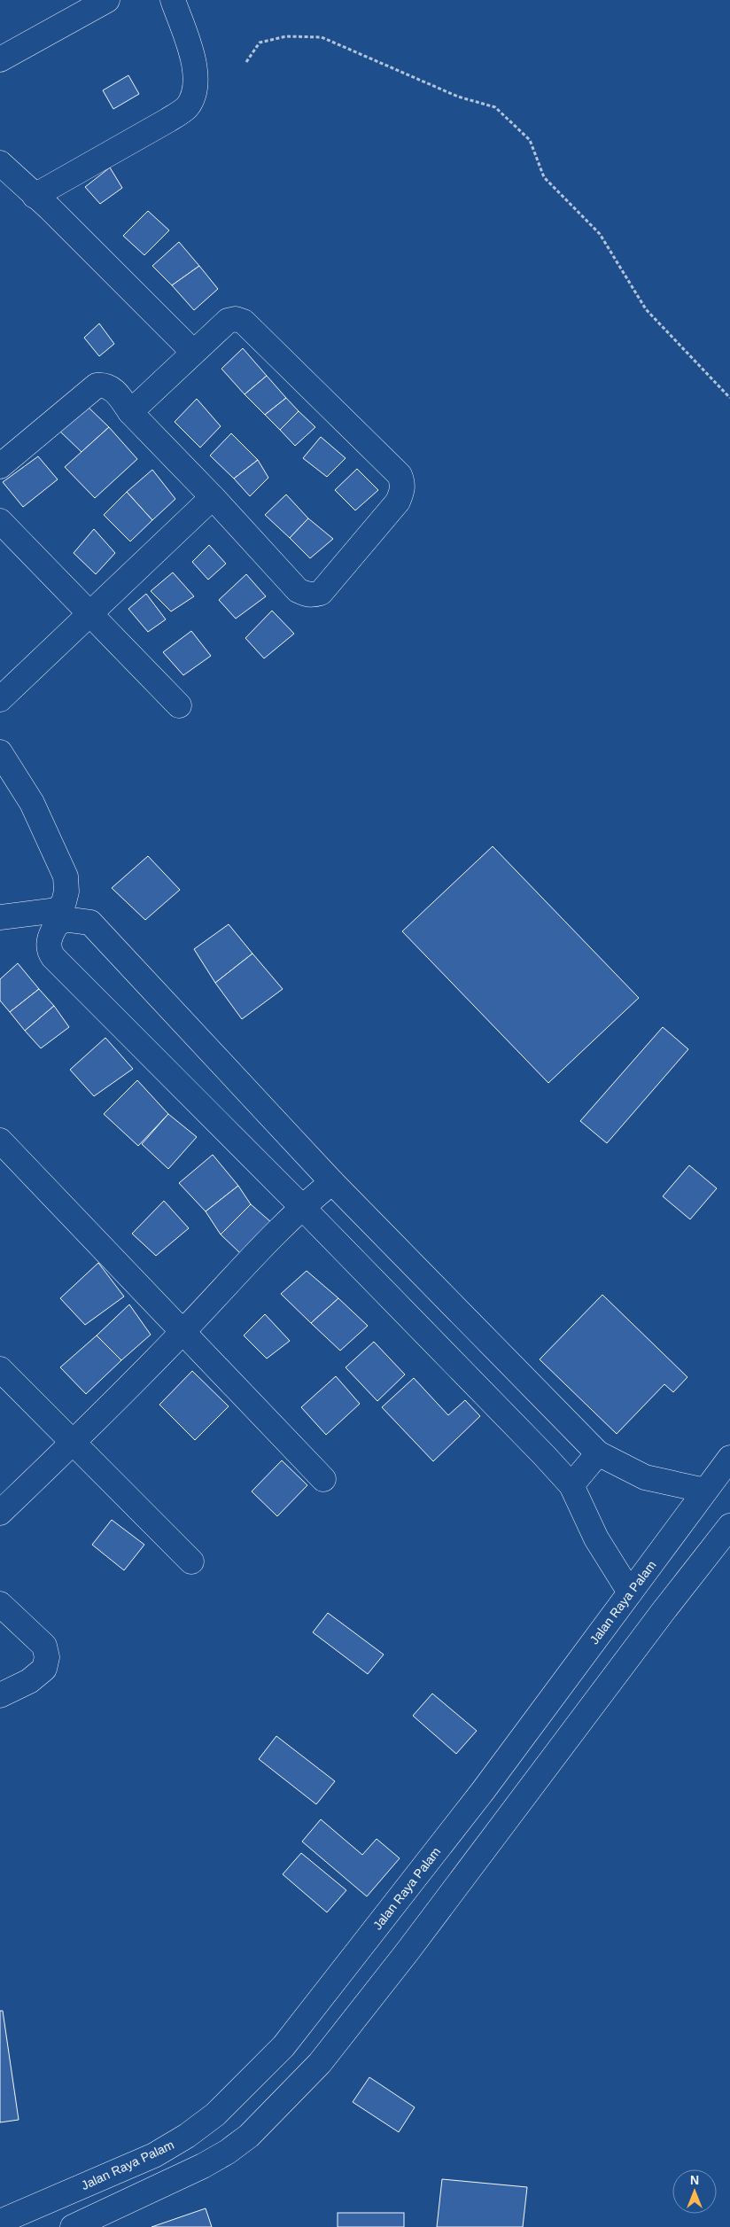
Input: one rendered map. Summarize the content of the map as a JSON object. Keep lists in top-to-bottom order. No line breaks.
{"streets":{"street":["Jalan Raya Palam"]},"north":"top"}
